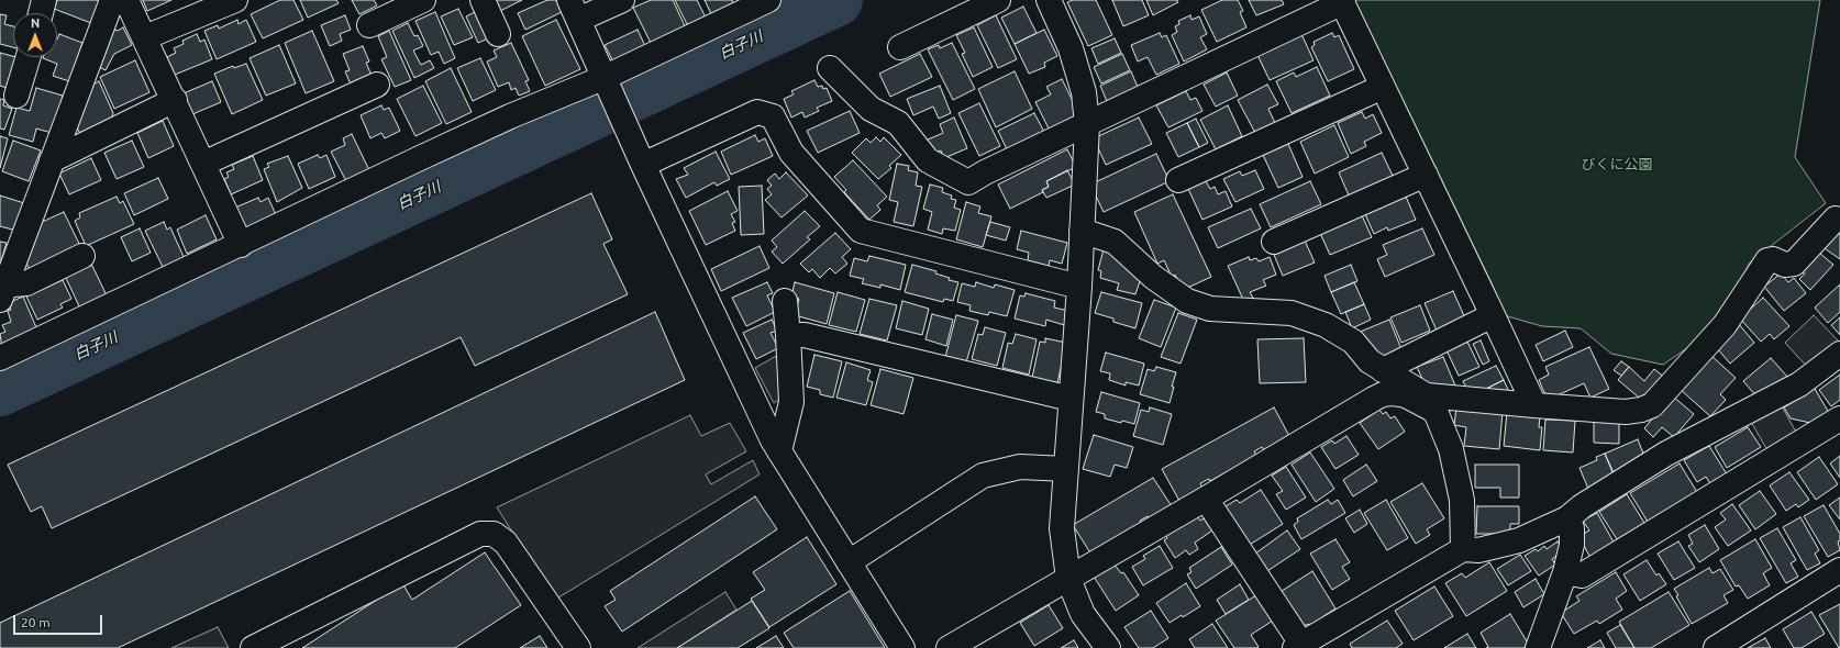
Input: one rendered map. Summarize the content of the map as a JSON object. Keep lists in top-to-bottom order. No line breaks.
{"water":["白子川"],"parks":["びくに公園"],"scale_bar":"20 m","north":"top"}
